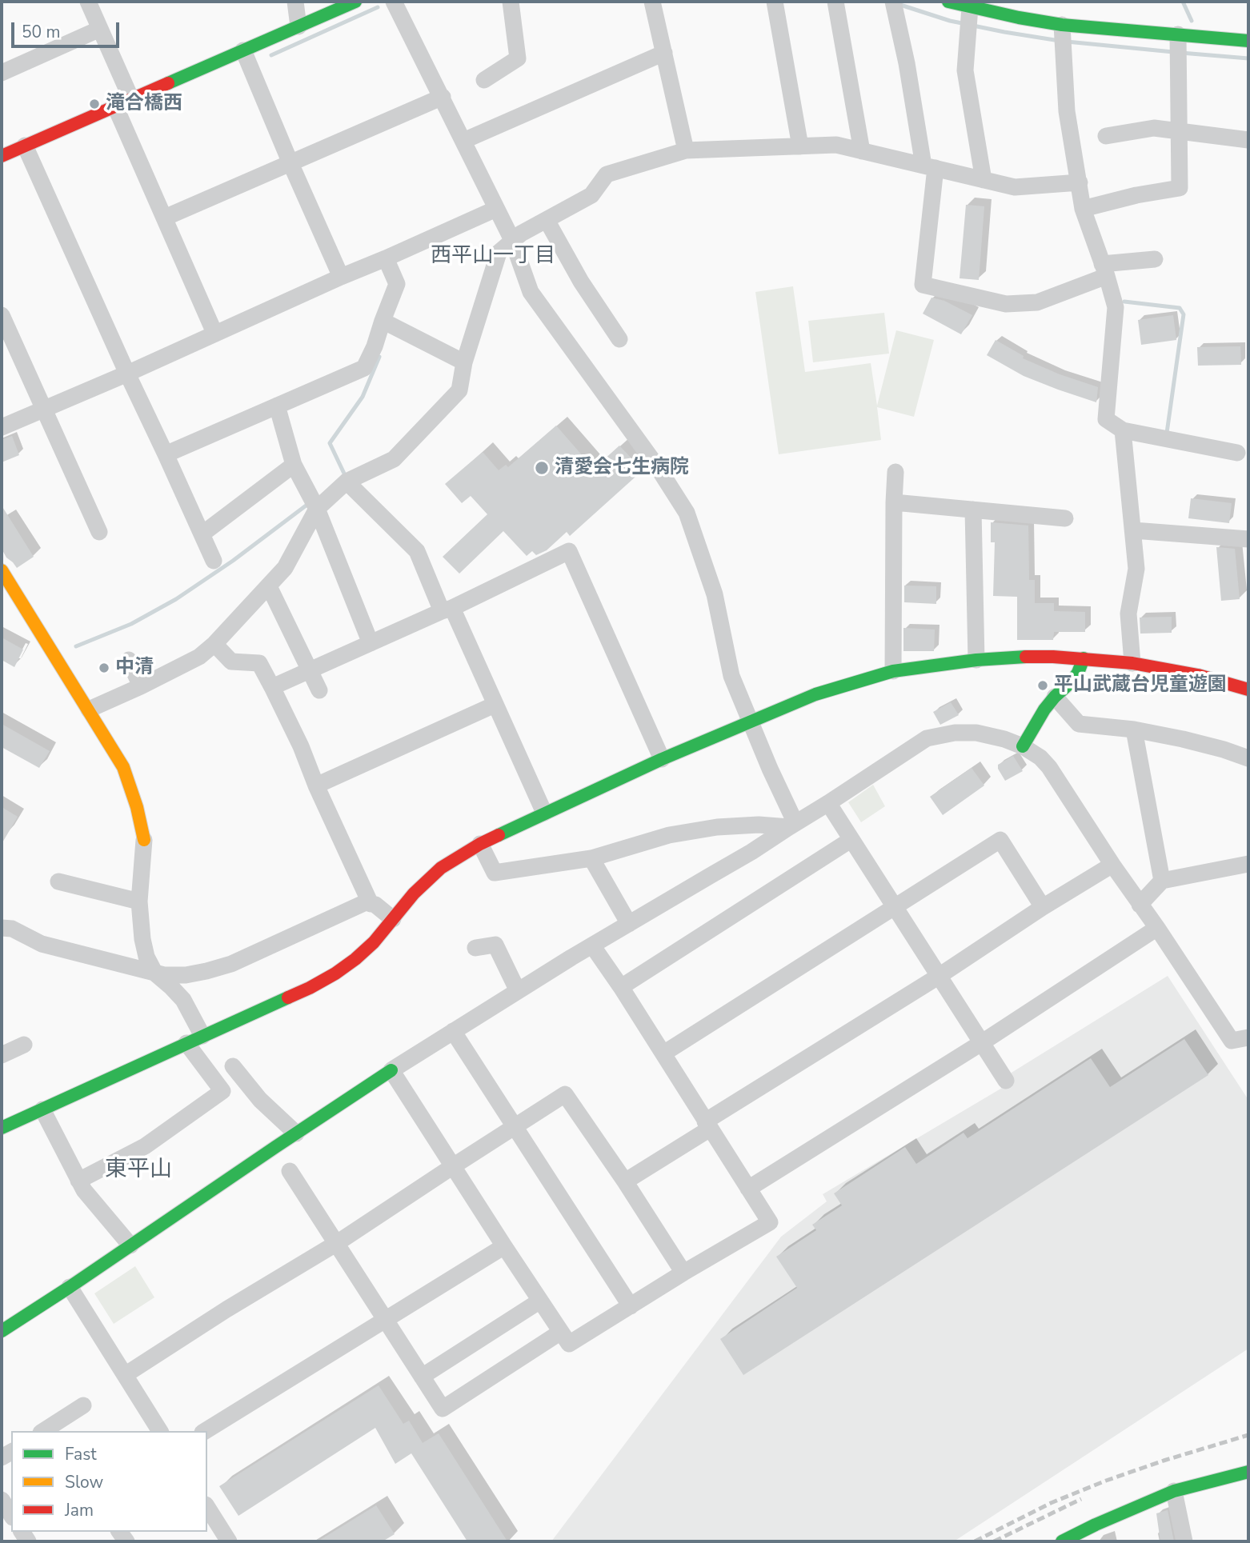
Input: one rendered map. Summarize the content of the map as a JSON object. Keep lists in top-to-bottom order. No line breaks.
{"districts":["西平山一丁目","東平山"],"places":["滝合橋西","清愛会七生病院","中清","平山武蔵台児童遊園"],"legend":["Fast","Slow","Jam"],"scale_bar":"50 m"}
